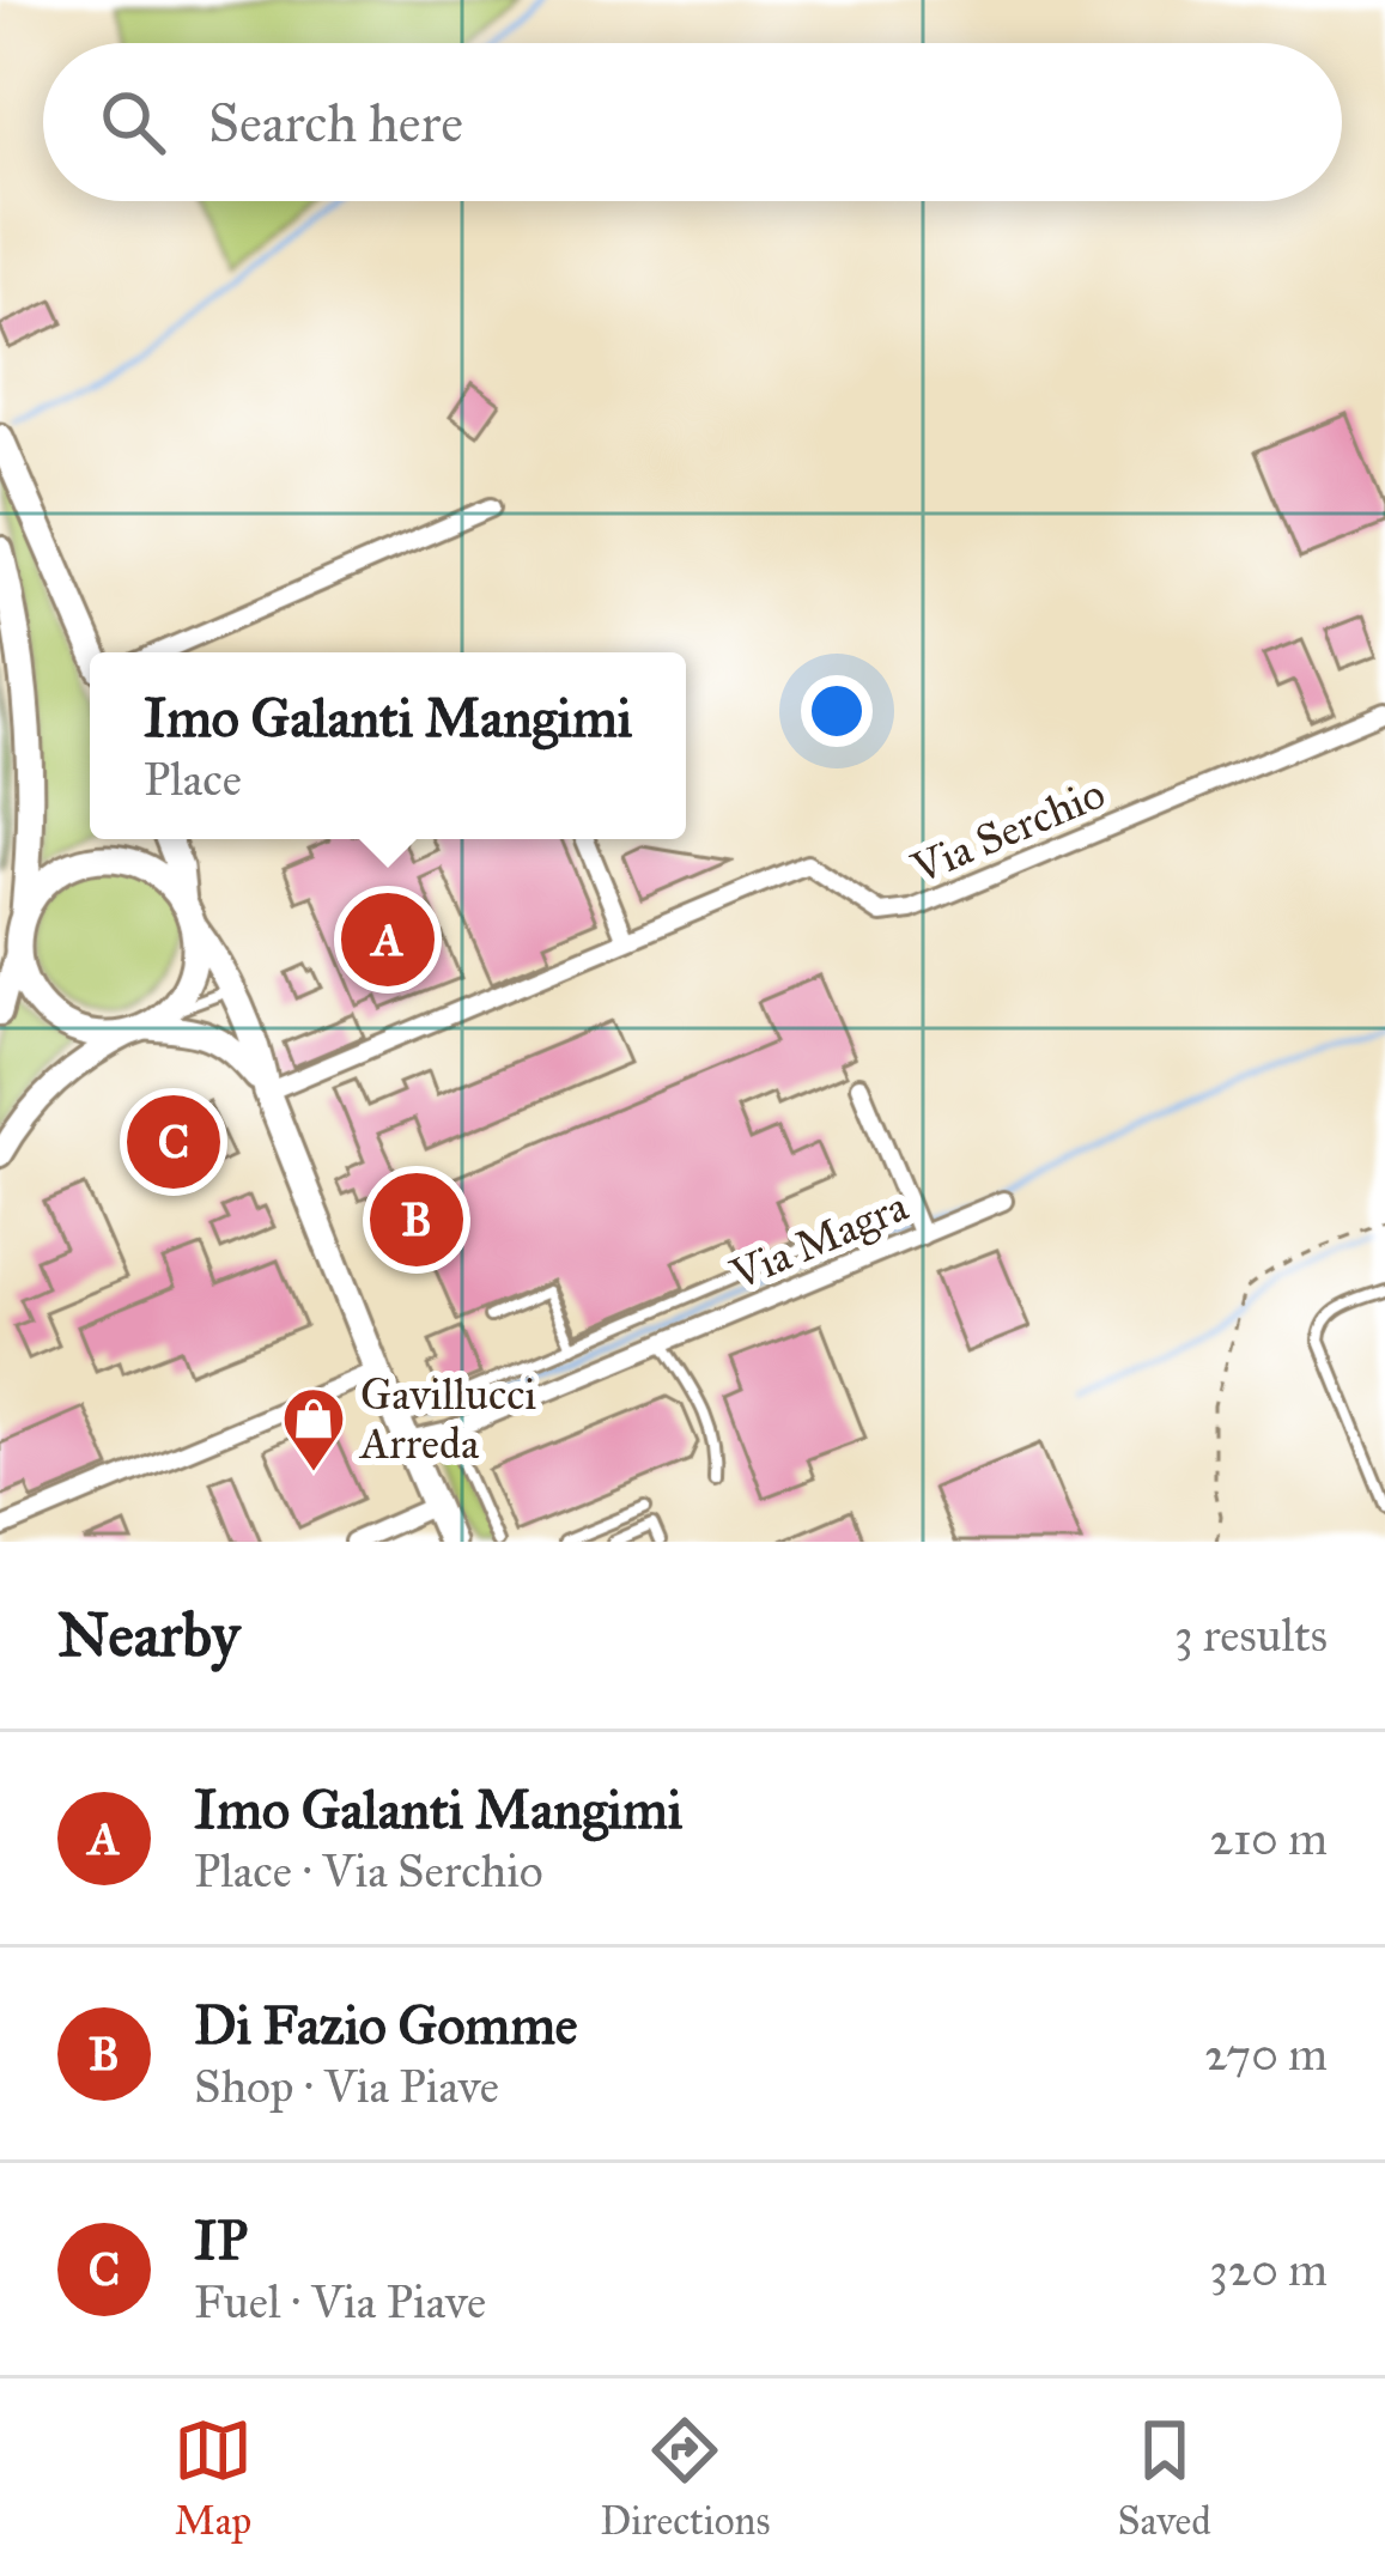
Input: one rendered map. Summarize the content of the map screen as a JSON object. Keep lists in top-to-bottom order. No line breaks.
{"streets":{"street":["Via Serchio","Via Magra"]},"places":{"shop":["Gavillucci Arreda"]},"page":{"search":"Search here","popup":["Imo Galanti Mangimi","Place"],"pins":["A","C","B"],"heading":["Nearby","3 results"],"list":[{"mark":"A","name":"Imo Galanti Mangimi","note":"Place · Via Serchio","value":"210 m"},{"mark":"B","name":"Di Fazio Gomme","note":"Shop · Via Piave","value":"270 m"},{"mark":"C","name":"IP","note":"Fuel · Via Piave","value":"320 m"}],"nav":["Map","Directions","Saved"]}}
